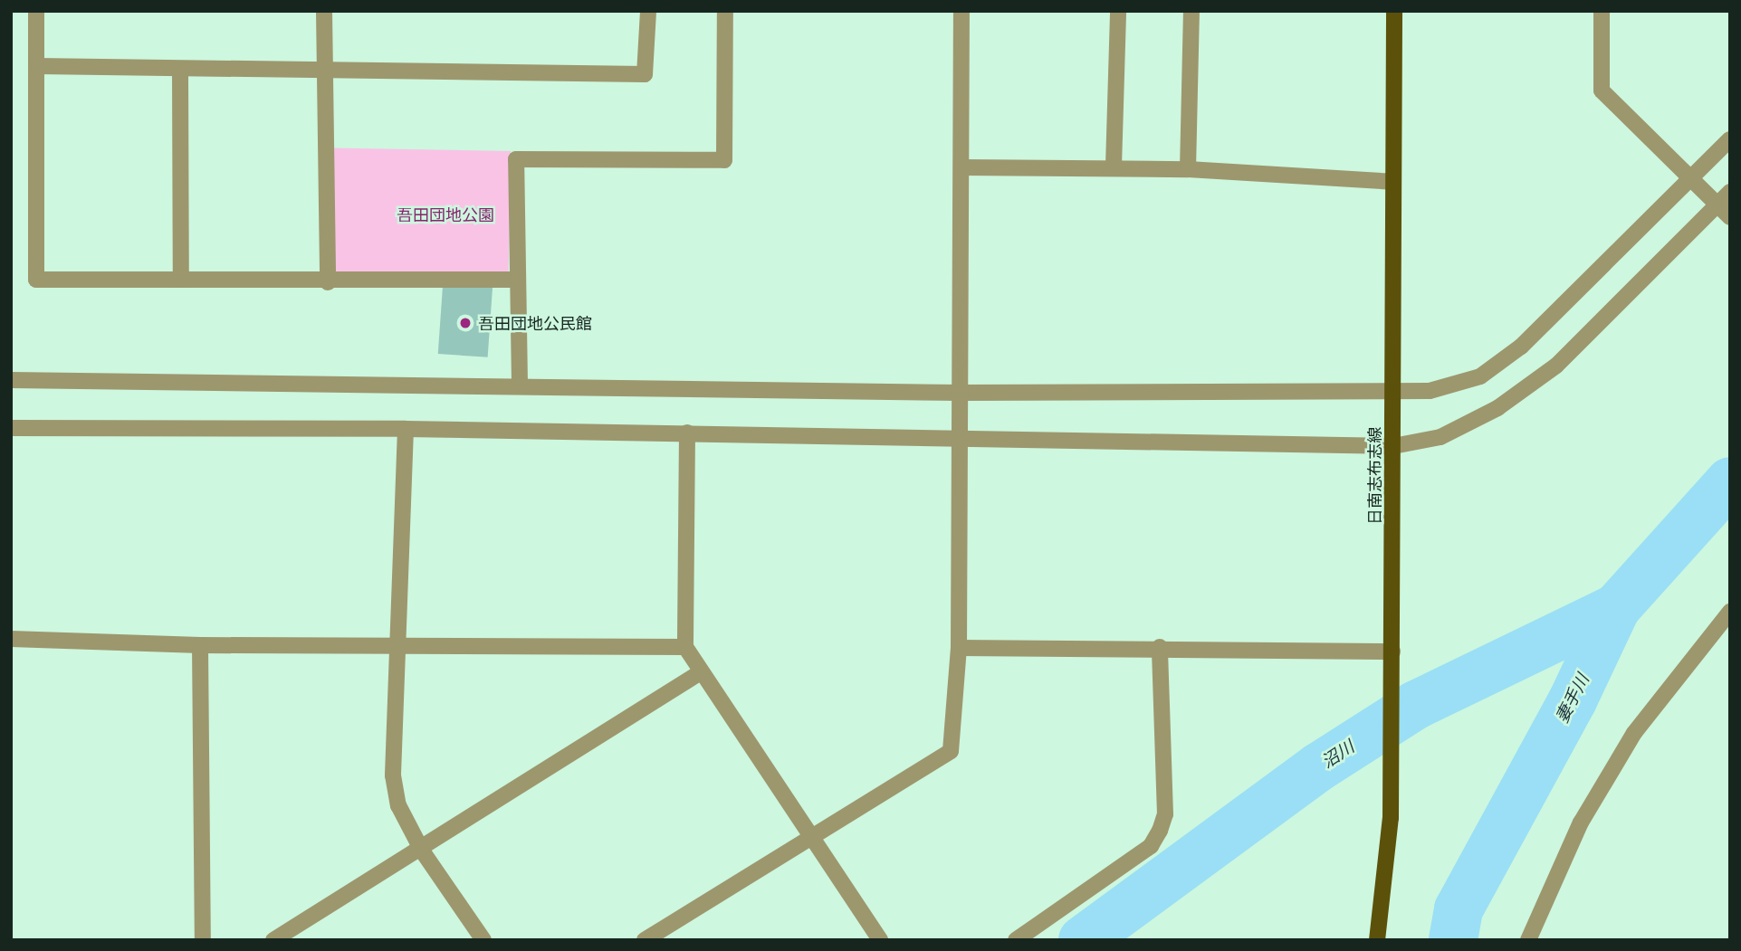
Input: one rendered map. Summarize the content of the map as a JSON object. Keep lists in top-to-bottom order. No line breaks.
{"streets":{"main road":["日南志布志線"]},"water":["妻手川","沼川"],"parks":["吾田団地公園"],"places":["吾田団地公民館"]}
